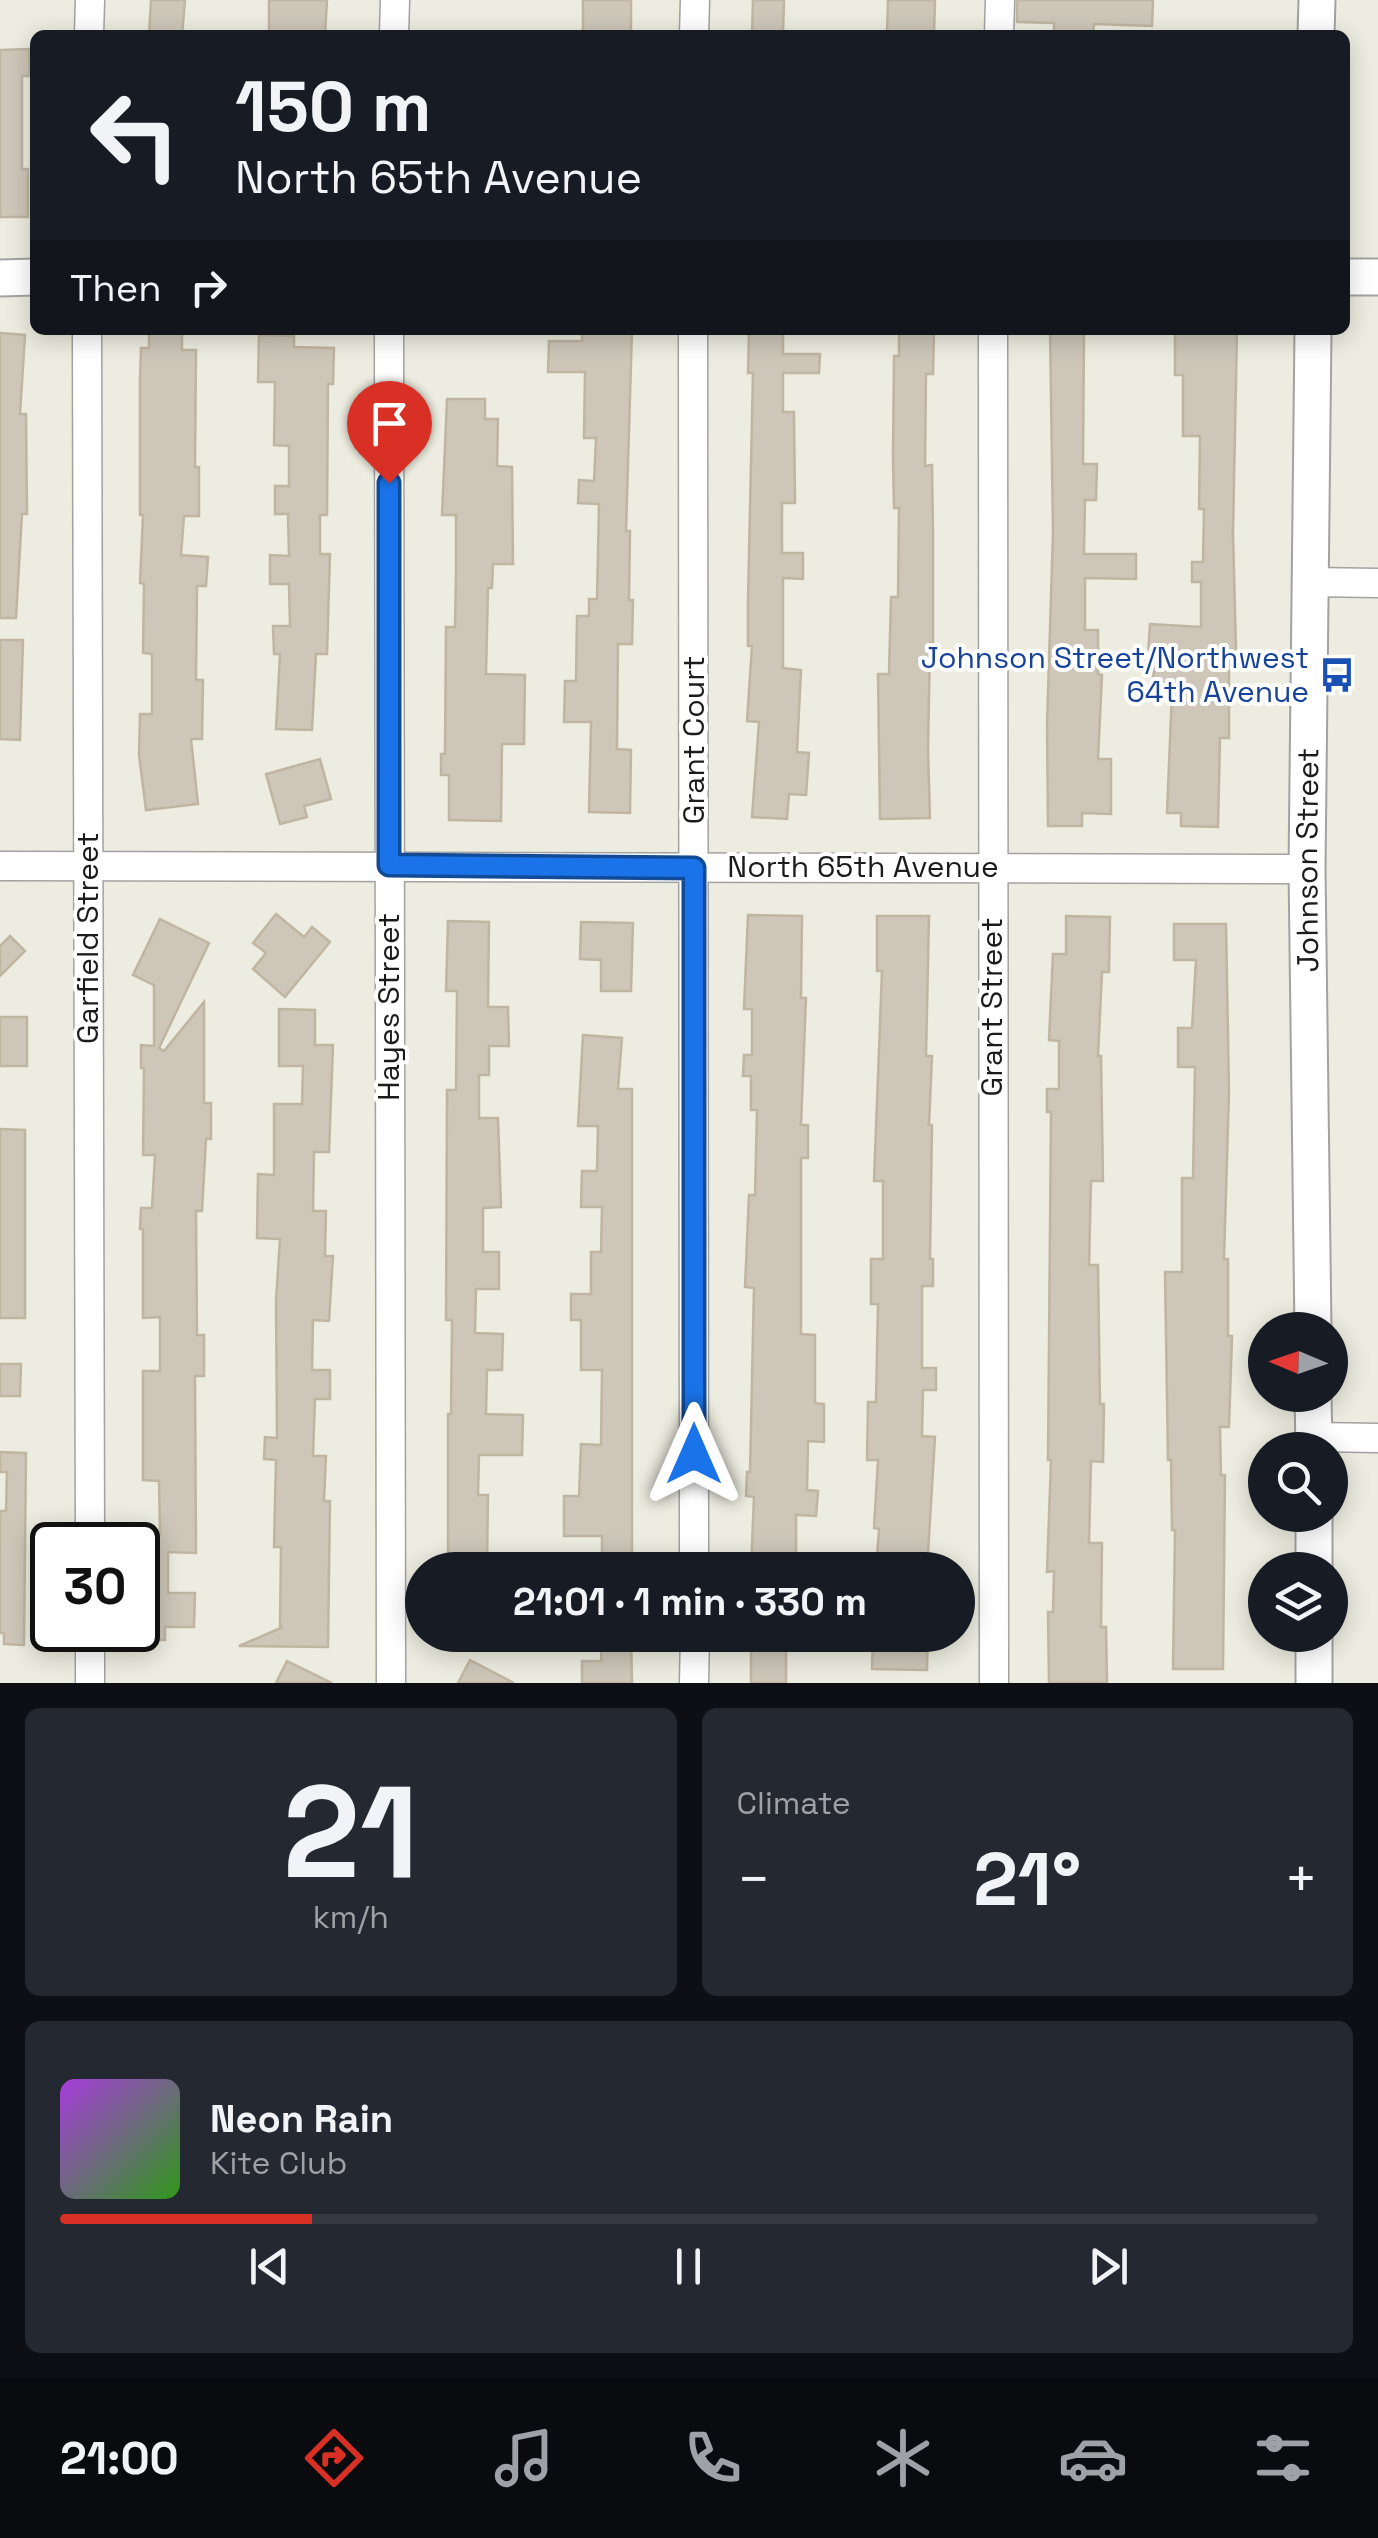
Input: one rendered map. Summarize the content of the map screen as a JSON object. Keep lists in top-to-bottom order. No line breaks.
{"streets":{"street":["Grant Court","Johnson Street","North 65th Avenue","Garfield Street","Hayes Street","Grant Street"]},"crossings":[["Grant Court","North 65th Avenue"],["Johnson Street","North 65th Avenue"],["North 65th Avenue","Garfield Street"],["North 65th Avenue","Hayes Street"],["North 65th Avenue","Grant Street"]],"places":{"bus stop":["Johnson Street/Northwest 64th Avenue"]},"north":"left","page":{"turn":["150 m","North 65th Avenue"],"then":"Then","limit":"30","trip":"21:01 · 1 min · 330 m","tile":[["21","km/h"],"Climate"],"heat":["−","21°","+"],"song":["Neon Rain","Kite Club"],"tabs":"21:00"}}
